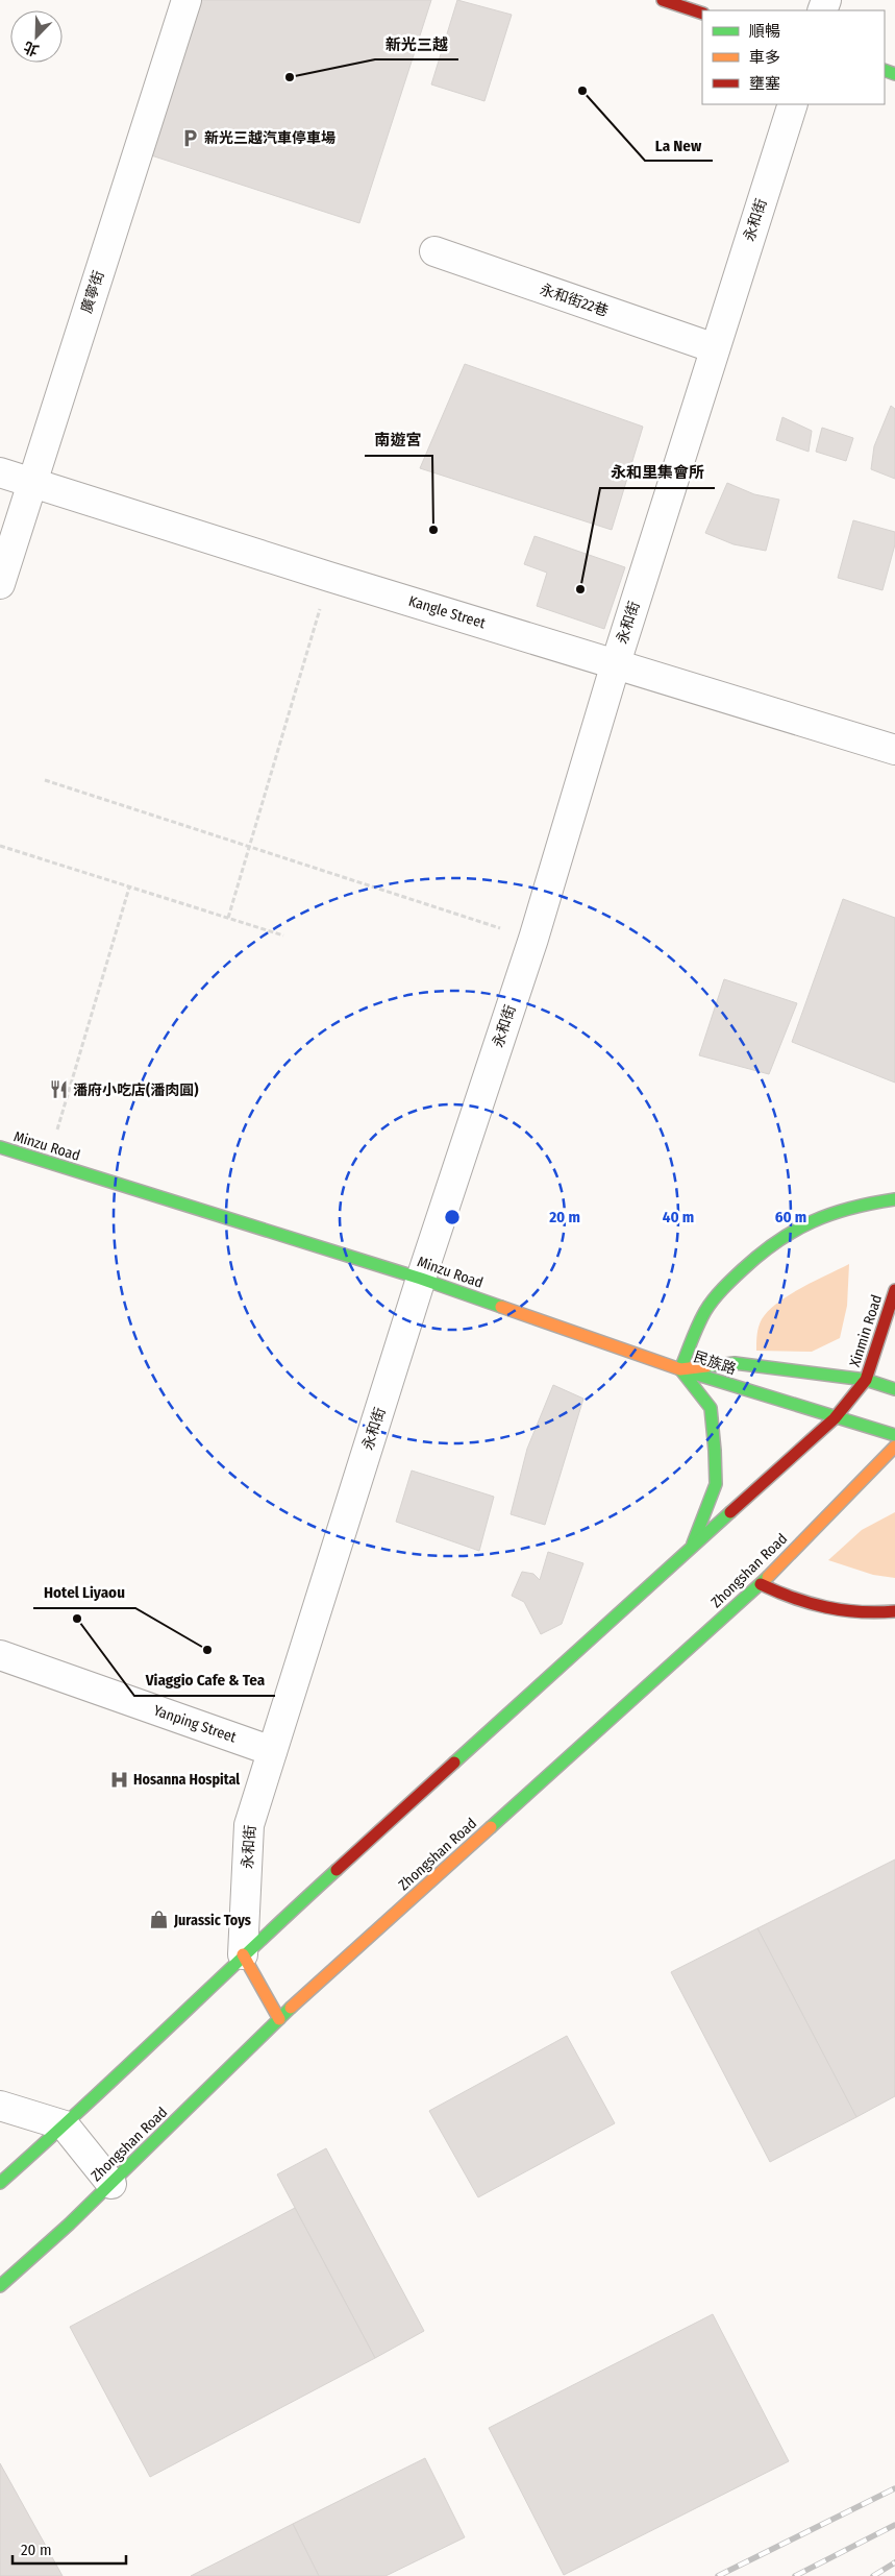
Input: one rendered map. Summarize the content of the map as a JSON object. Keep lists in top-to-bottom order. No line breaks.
{"streets":{"main road":["Minzu Road","Xinmin Road","民族路","Zhongshan Road"],"street":["永和街","廣寧街","永和街22巷","Kangle Street","Yanping Street"]},"crossings":[["永和街","永和街22巷"],["永和街","Kangle Street"],["永和街","Minzu Road"],["永和街","Yanping Street"],["廣寧街","Kangle Street"],["Minzu Road","Xinmin Road"],["Minzu Road","民族路"]],"places":{"other":["新光三越","La New","南遊宮","永和里集會所","Viaggio Cafe & Tea","Hotel Liyaou"],"parking":["新光三越汽車停車場"],"restaurant":["潘府小吃店(潘肉圓)"],"hospital":["Hosanna Hospital"],"shop":["Jurassic Toys"]},"legend":["順暢","車多","壅塞"],"scale_bar":"20 m","north":"bottom left","rings":["20 m","40 m","60 m"]}
